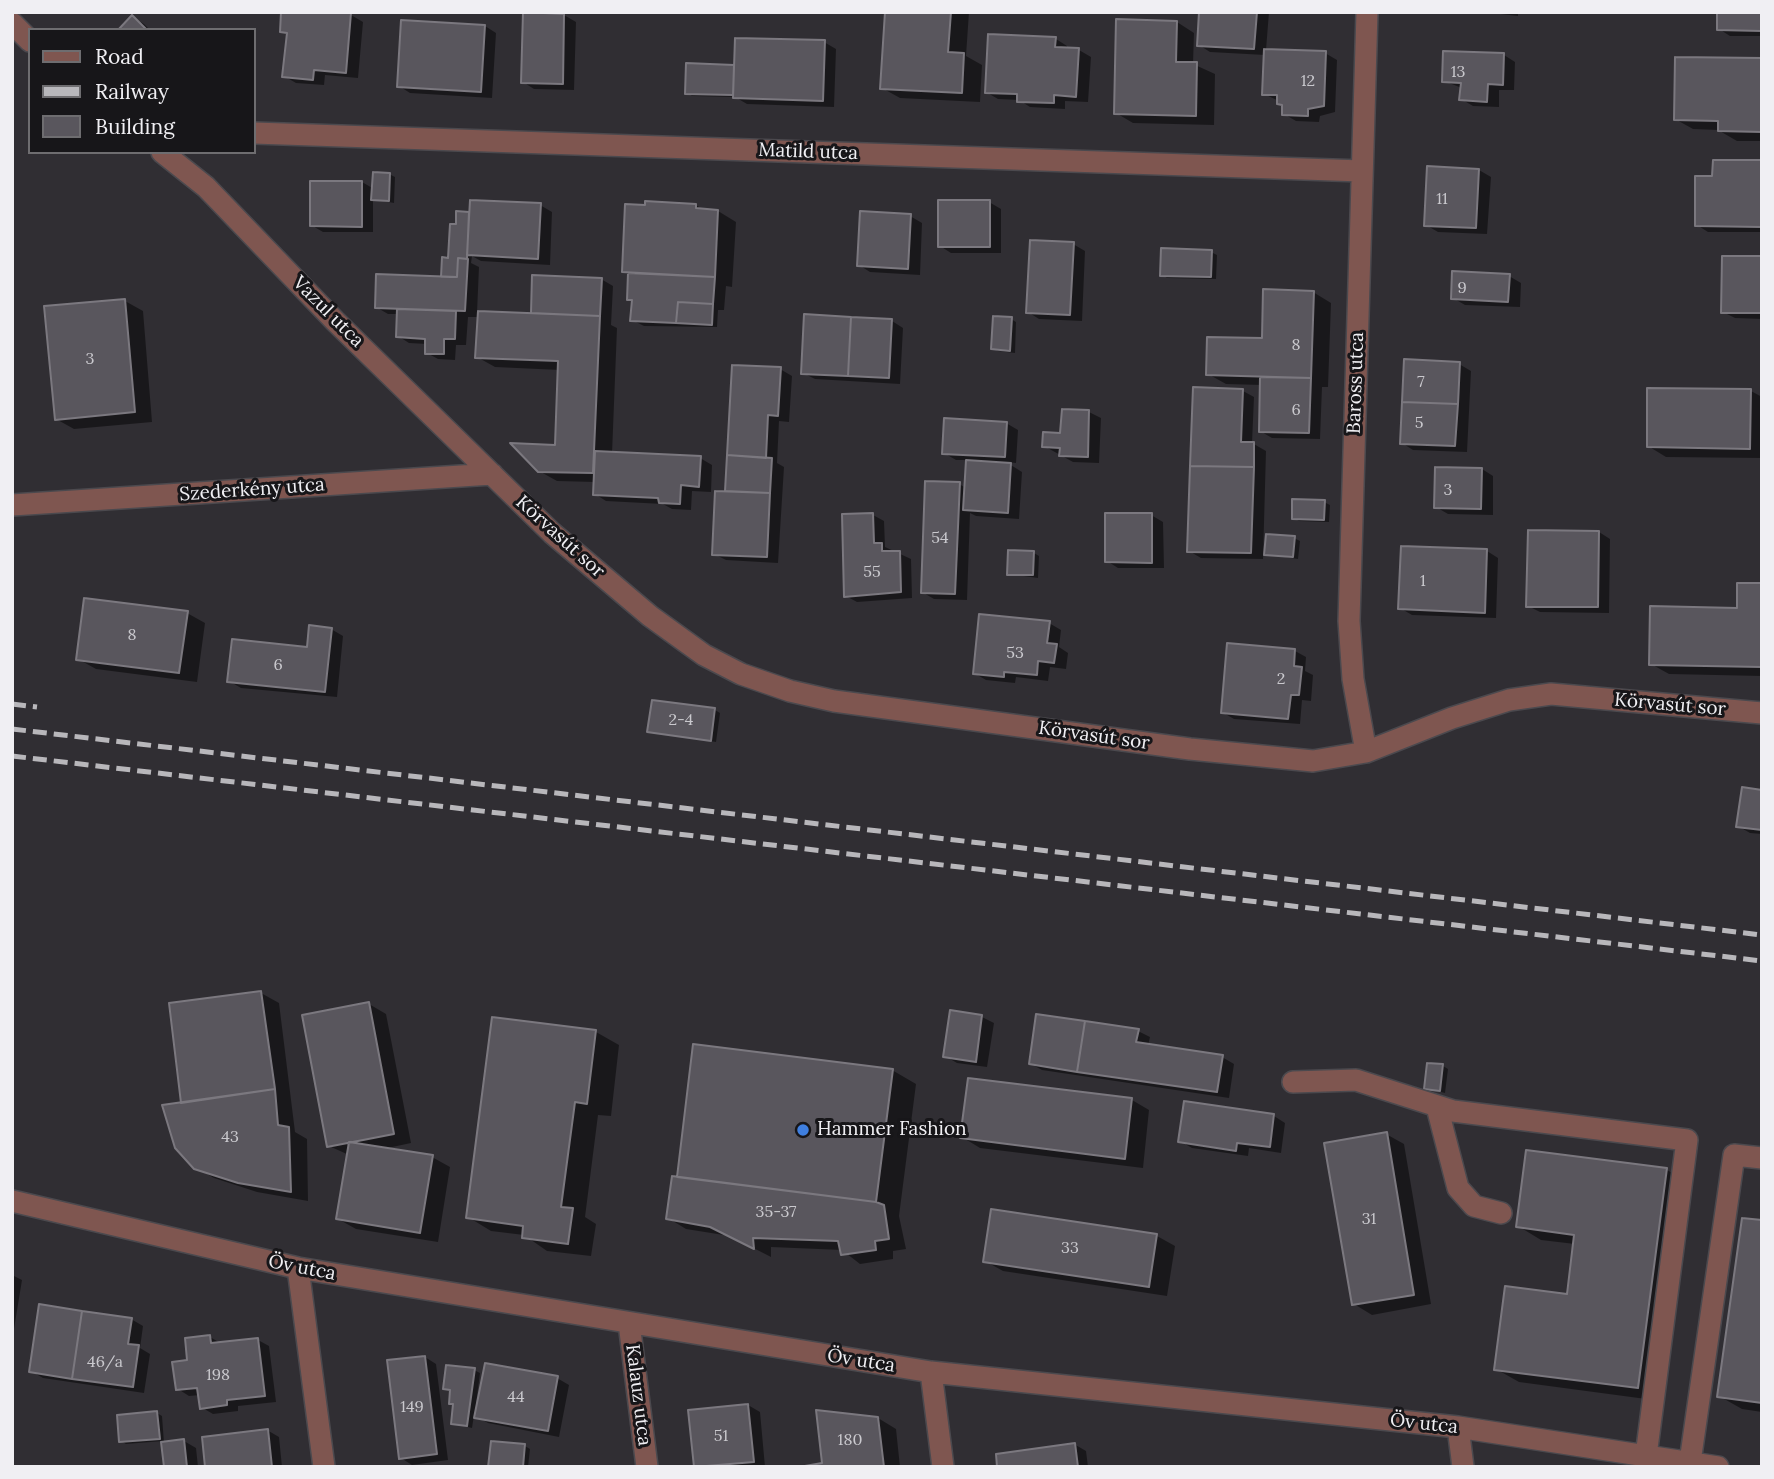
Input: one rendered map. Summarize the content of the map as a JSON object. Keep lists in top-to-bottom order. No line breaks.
{"streets":{"street":["Matild utca","Vazul utca","Baross utca","Szederkény utca","Körvasút sor","Öv utca","Kalauz utca"]},"crossings":[["Matild utca","Baross utca"],["Vazul utca","Szederkény utca"],["Vazul utca","Körvasút sor"],["Baross utca","Körvasút sor"],["Szederkény utca","Körvasút sor"],["Öv utca","Kalauz utca"]],"places":["Hammer Fashion"],"house_numbers":["13","12","11","9","8","3","7","6","5","3","54","55","1","8","53","6","2","2-4","43","35-37","31","33","46/a","198","44","149","51","180"],"legend":["Road","Railway","Building"]}
